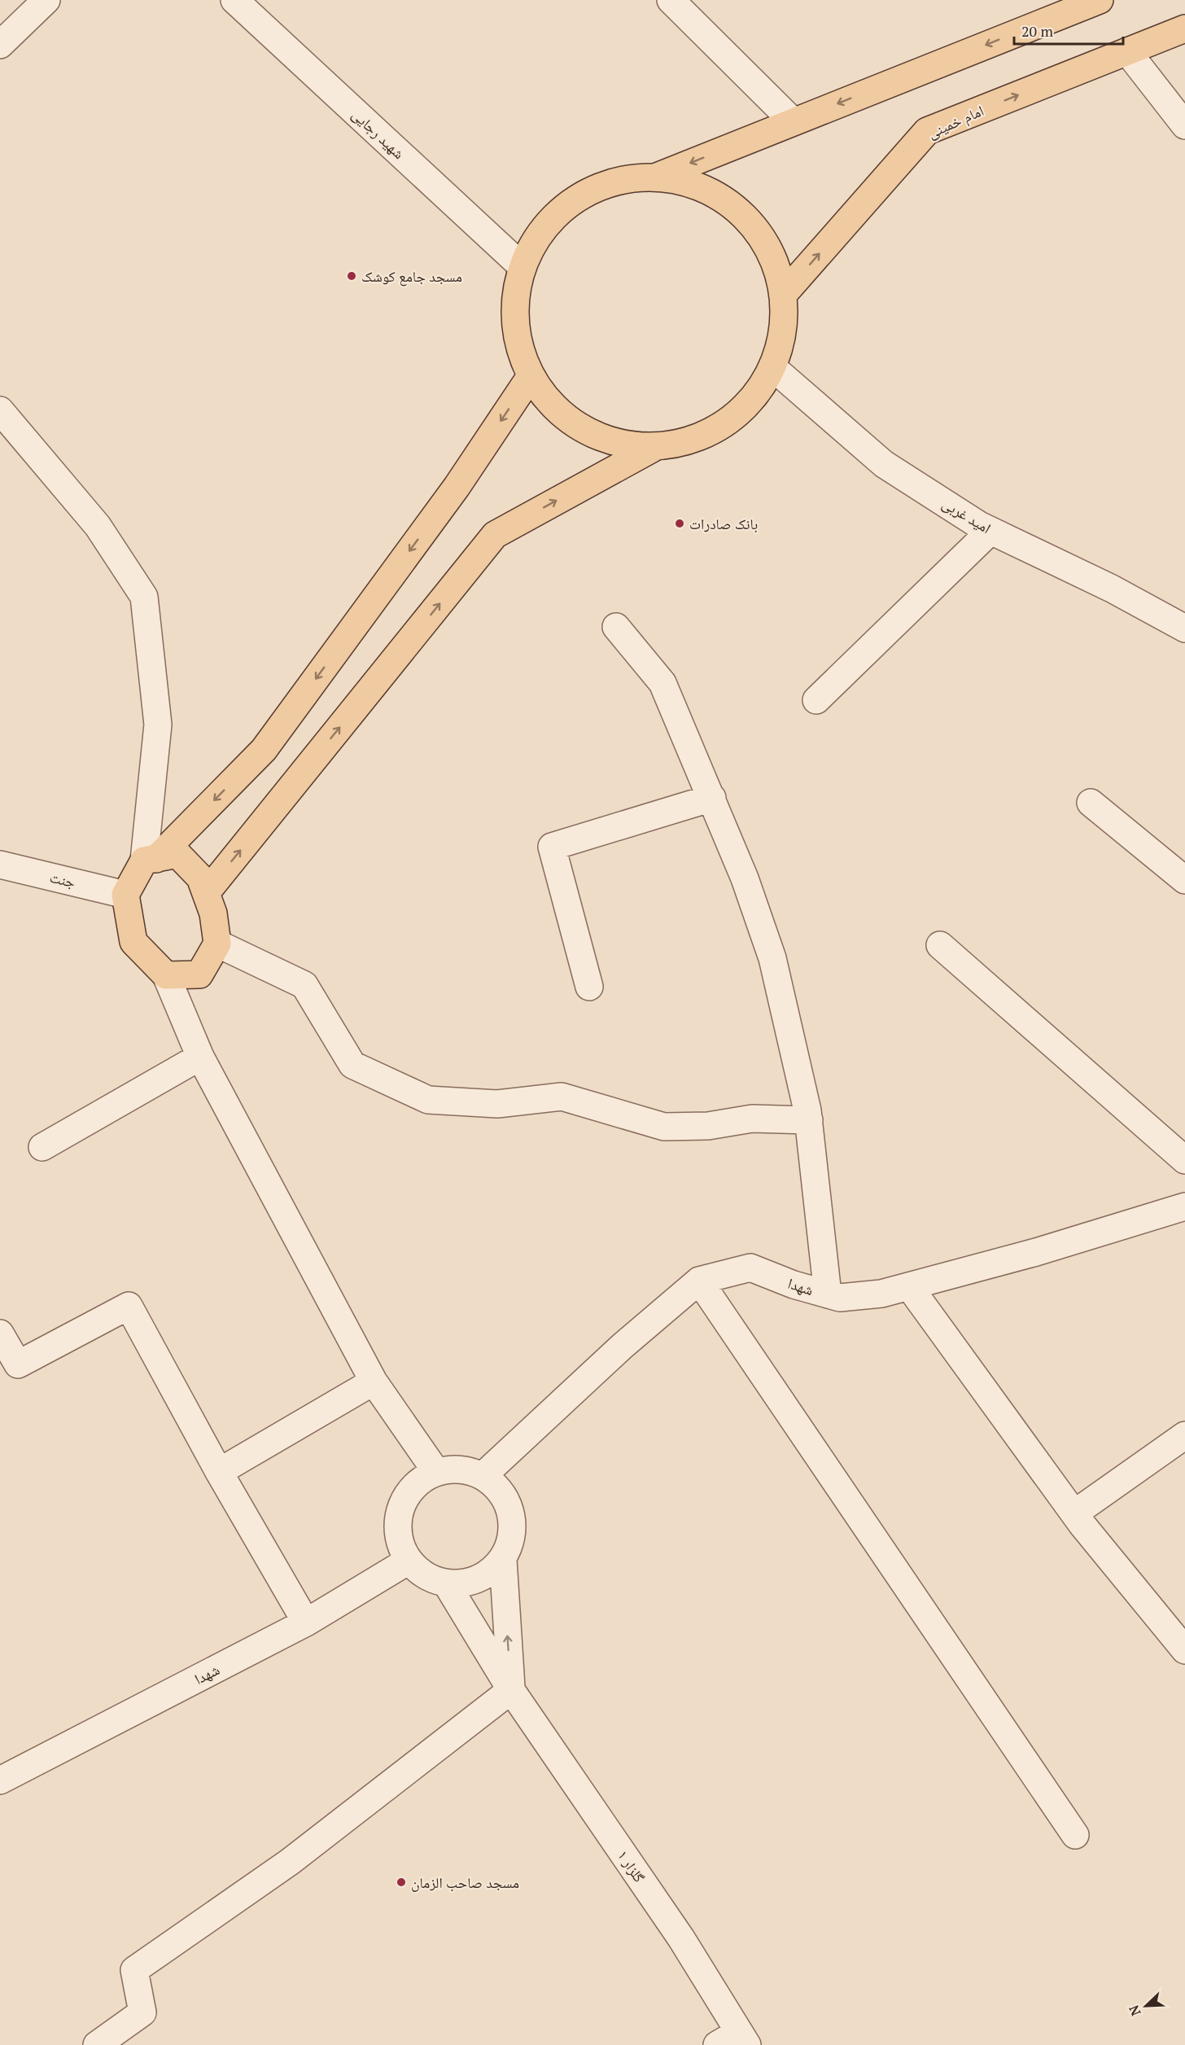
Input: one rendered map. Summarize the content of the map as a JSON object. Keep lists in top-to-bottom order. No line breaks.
{"streets":{"main road":["امام خمینی"],"street":["شهید رجایی","امید غربی","جنت","شهدا","گلزار ۱"]},"crossings":[["شهدا","گلزار ۱"]],"places":["مسجد جامع کوشک","بانک صادرات","مسجد صاحب الزمان"],"scale_bar":"20 m","north":"bottom left"}
